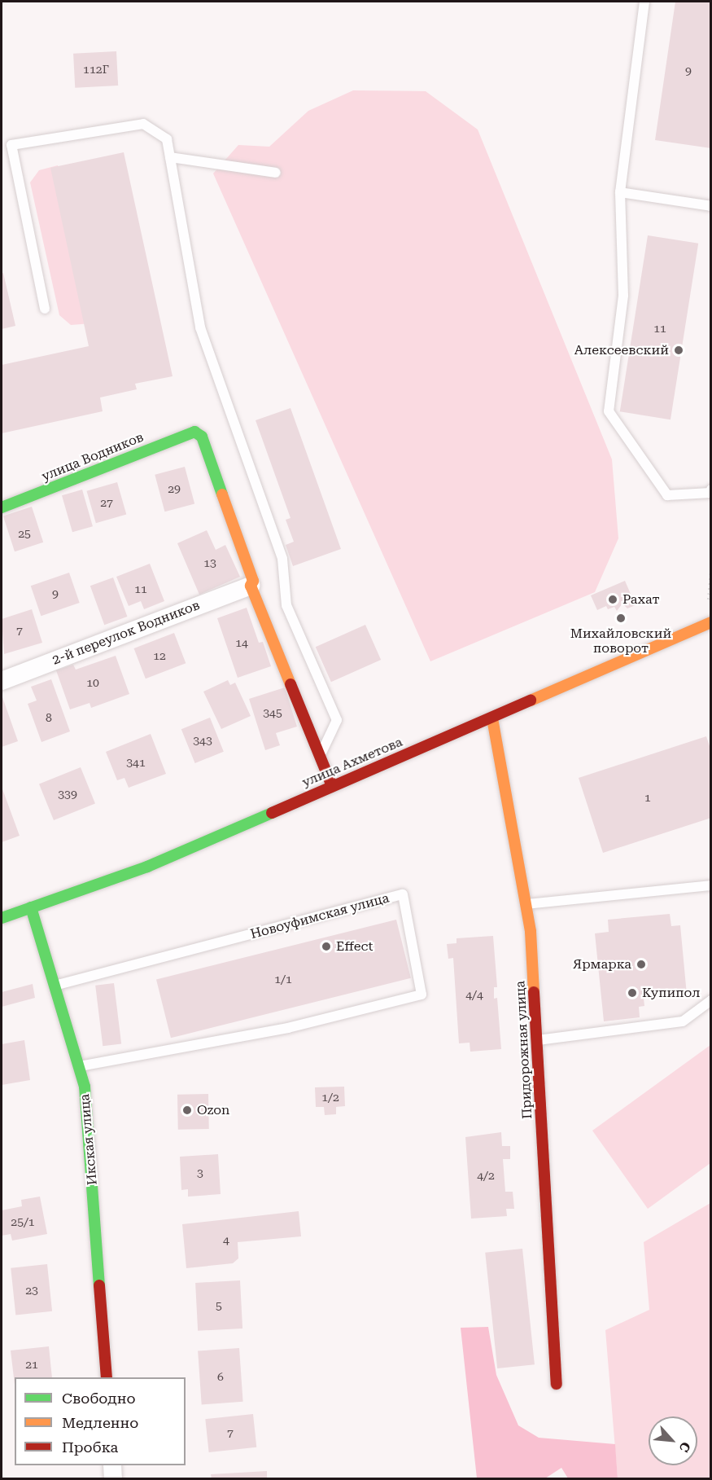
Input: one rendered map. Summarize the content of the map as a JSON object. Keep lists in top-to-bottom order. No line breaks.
{"streets":{"street":["улица Водников","2-й переулок Водников","улица Ахметова","Придорожная улица","Икская улица"],"lane":["Новоуфимская улица"]},"crossings":[["улица Водников","2-й переулок Водников"],["улица Ахметова","Придорожная улица"],["улица Ахметова","Икская улица"],["Новоуфимская улица","Икская улица"]],"places":["Алексеевский","Рахат","Михайловский поворот","Effect","Ярмарка","Купипол","Ozon"],"house_numbers":["112Г","9","11","29","27","25","13","11","9","7","14","12","10","345","8","343","341","339","1","1/1","4/4","1/2","3","4/2","25/1","4","23","5","21","6","7"],"legend":["Свободно","Медленно","Пробка"],"north":"bottom right"}
